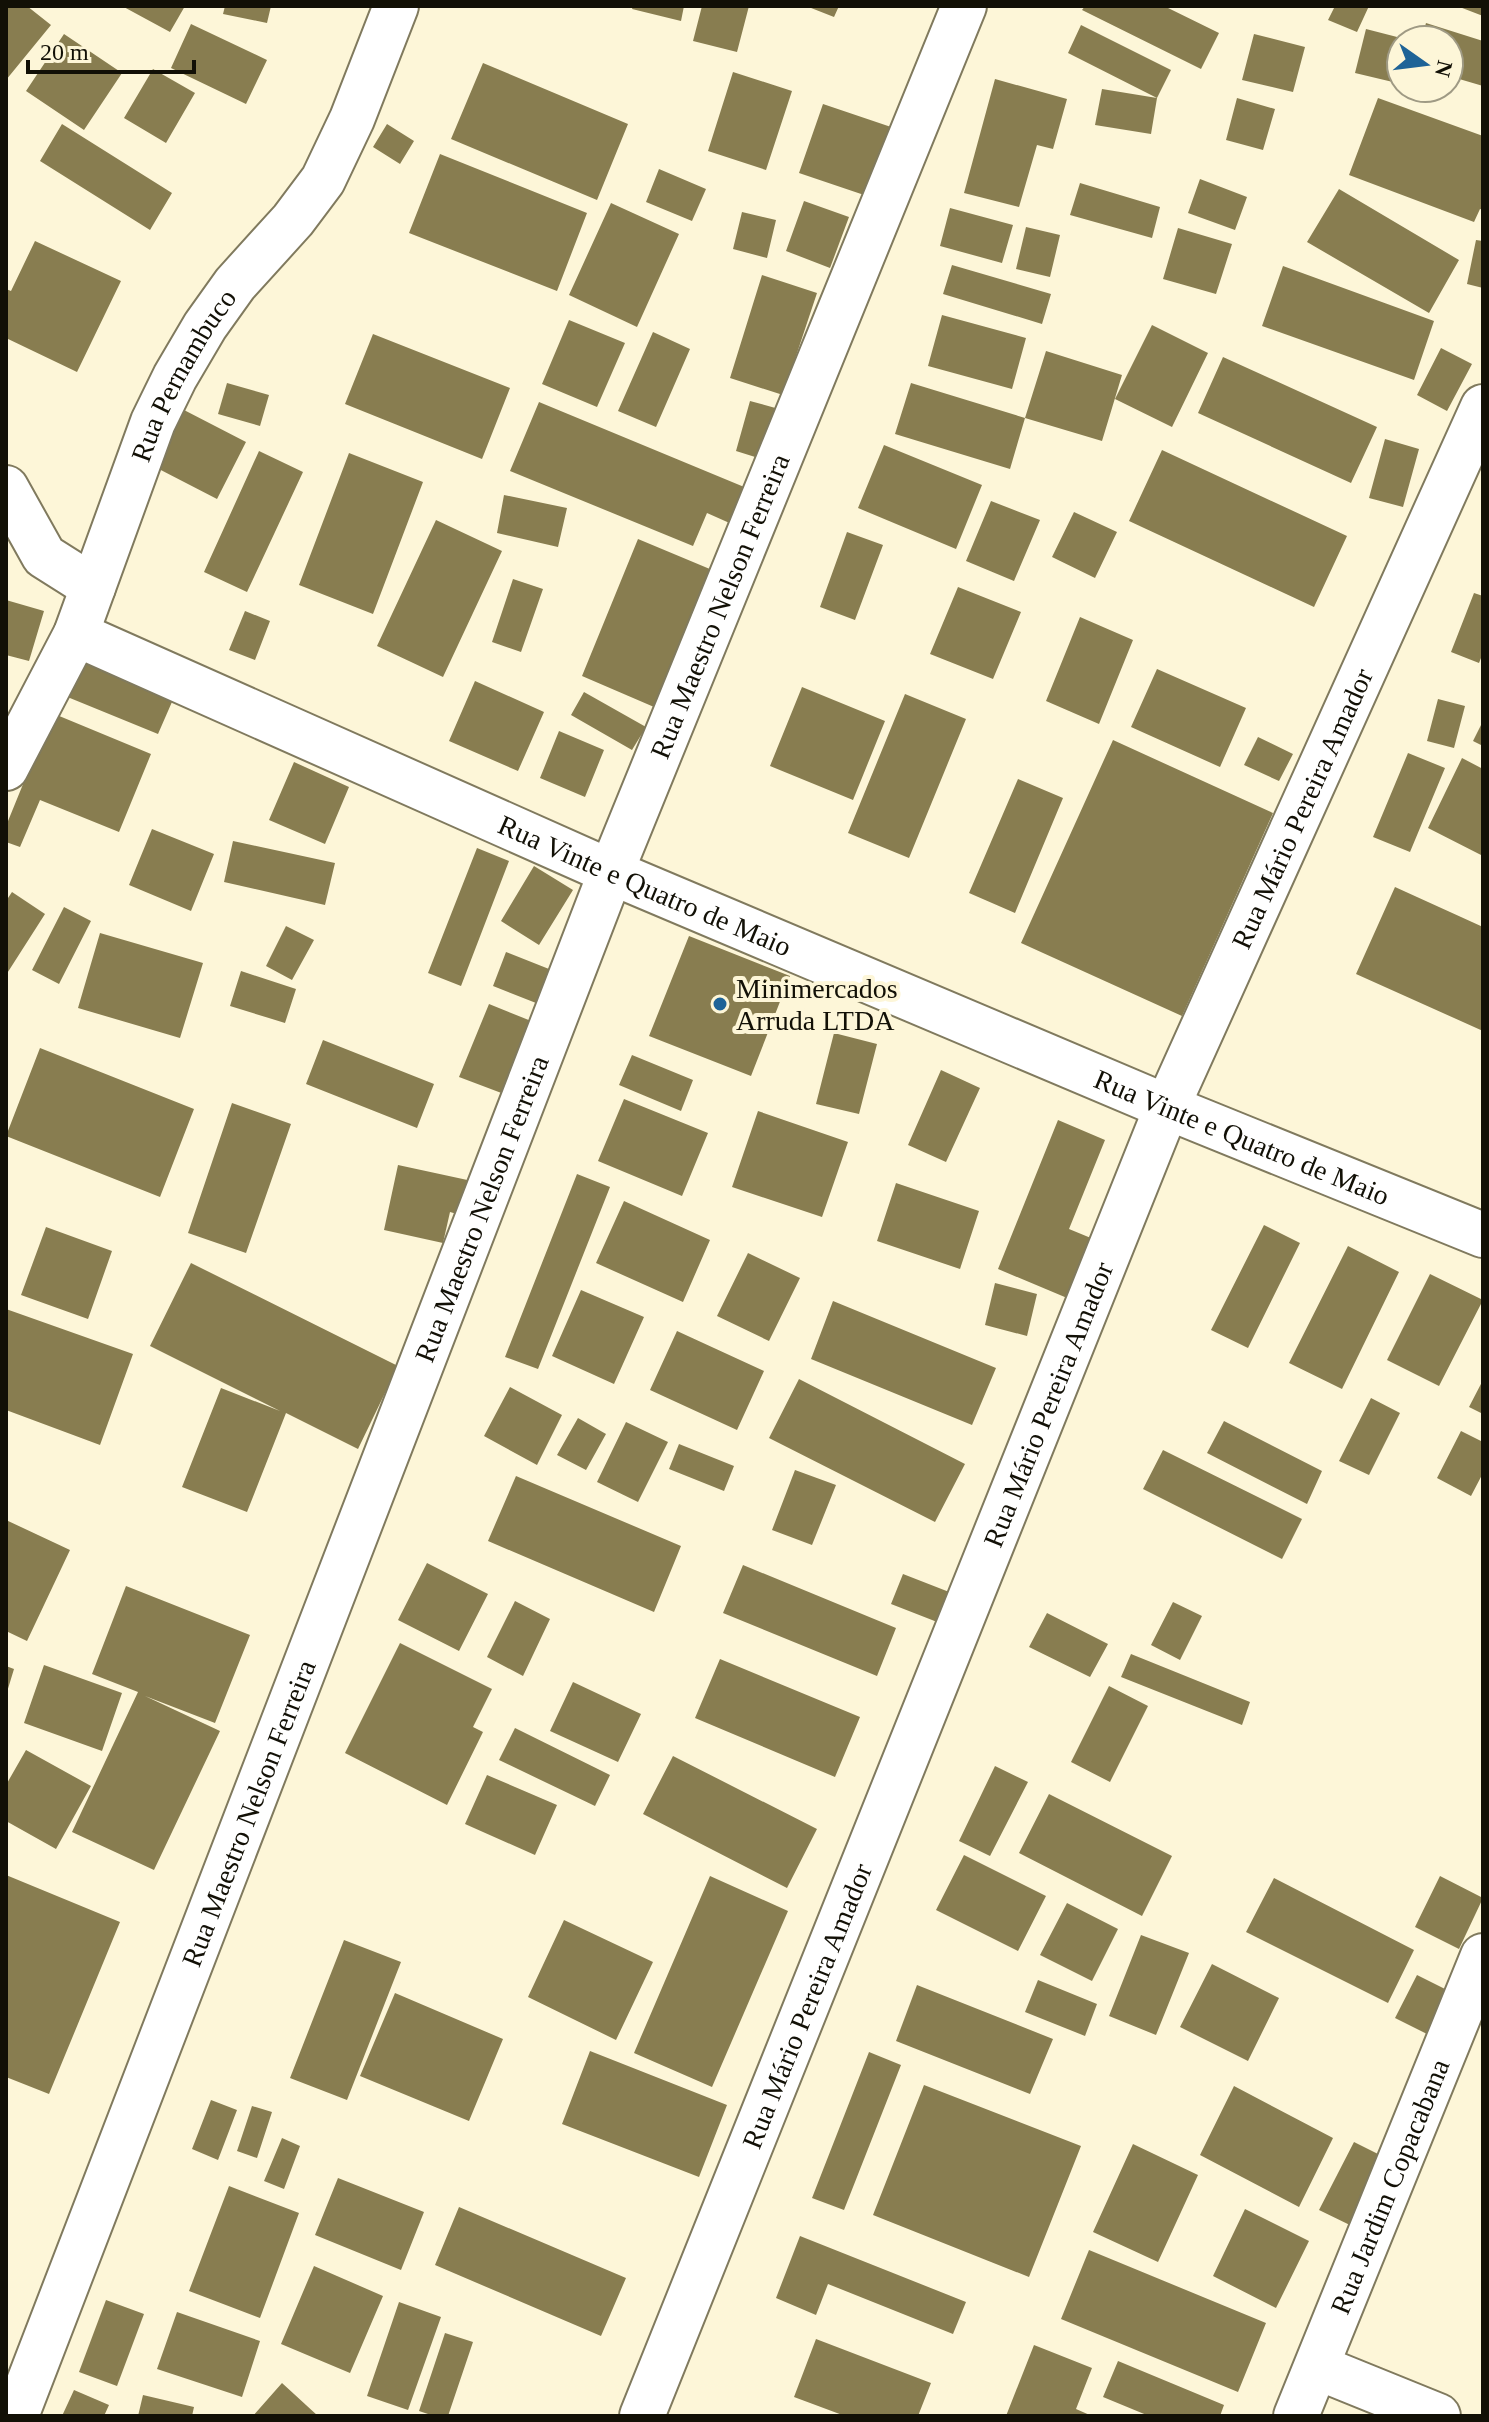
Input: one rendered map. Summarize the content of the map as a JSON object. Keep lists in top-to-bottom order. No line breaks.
{"streets":{"street":["Rua Pernambuco","Rua Maestro Nelson Ferreira","Rua Mário Pereira Amador","Rua Vinte e Quatro de Maio","Rua Jardim Copacabana"]},"crossings":[["Rua Pernambuco","Rua Vinte e Quatro de Maio"],["Rua Maestro Nelson Ferreira","Rua Vinte e Quatro de Maio"],["Rua Mário Pereira Amador","Rua Vinte e Quatro de Maio"]],"places":["Minimercados Arruda LTDA"],"scale_bar":"20 m","north":"right"}
